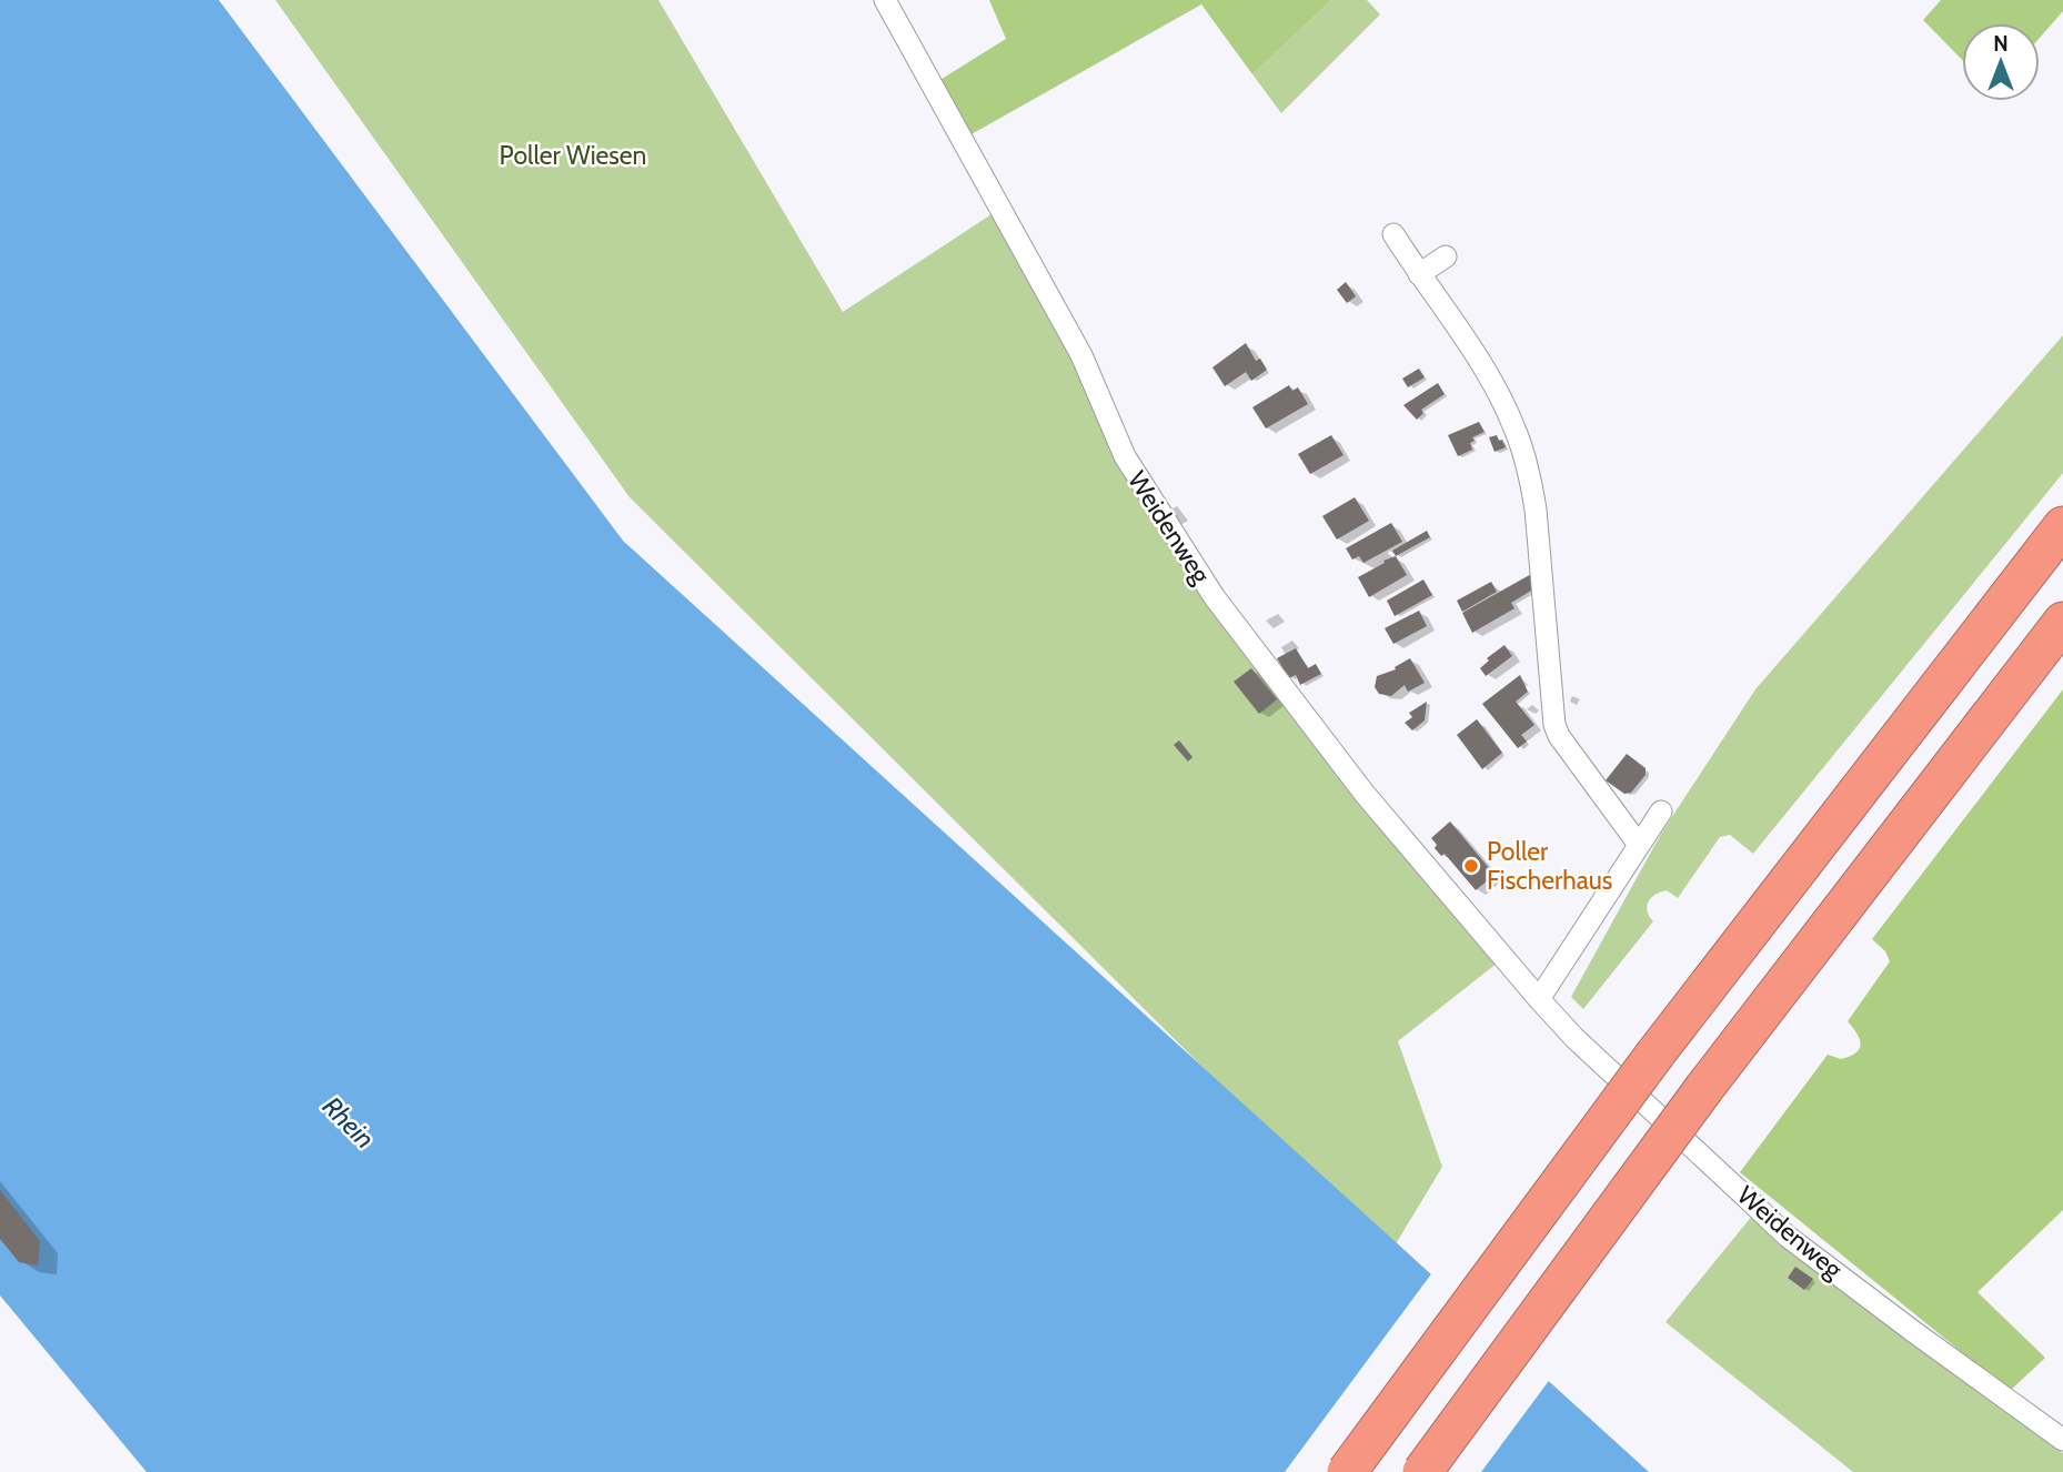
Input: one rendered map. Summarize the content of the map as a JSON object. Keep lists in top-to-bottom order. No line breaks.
{"streets":{"street":["Weidenweg"]},"water":["Rhein"],"parks":["Poller Wiesen"],"places":["Poller Fischerhaus"],"north":"top"}
